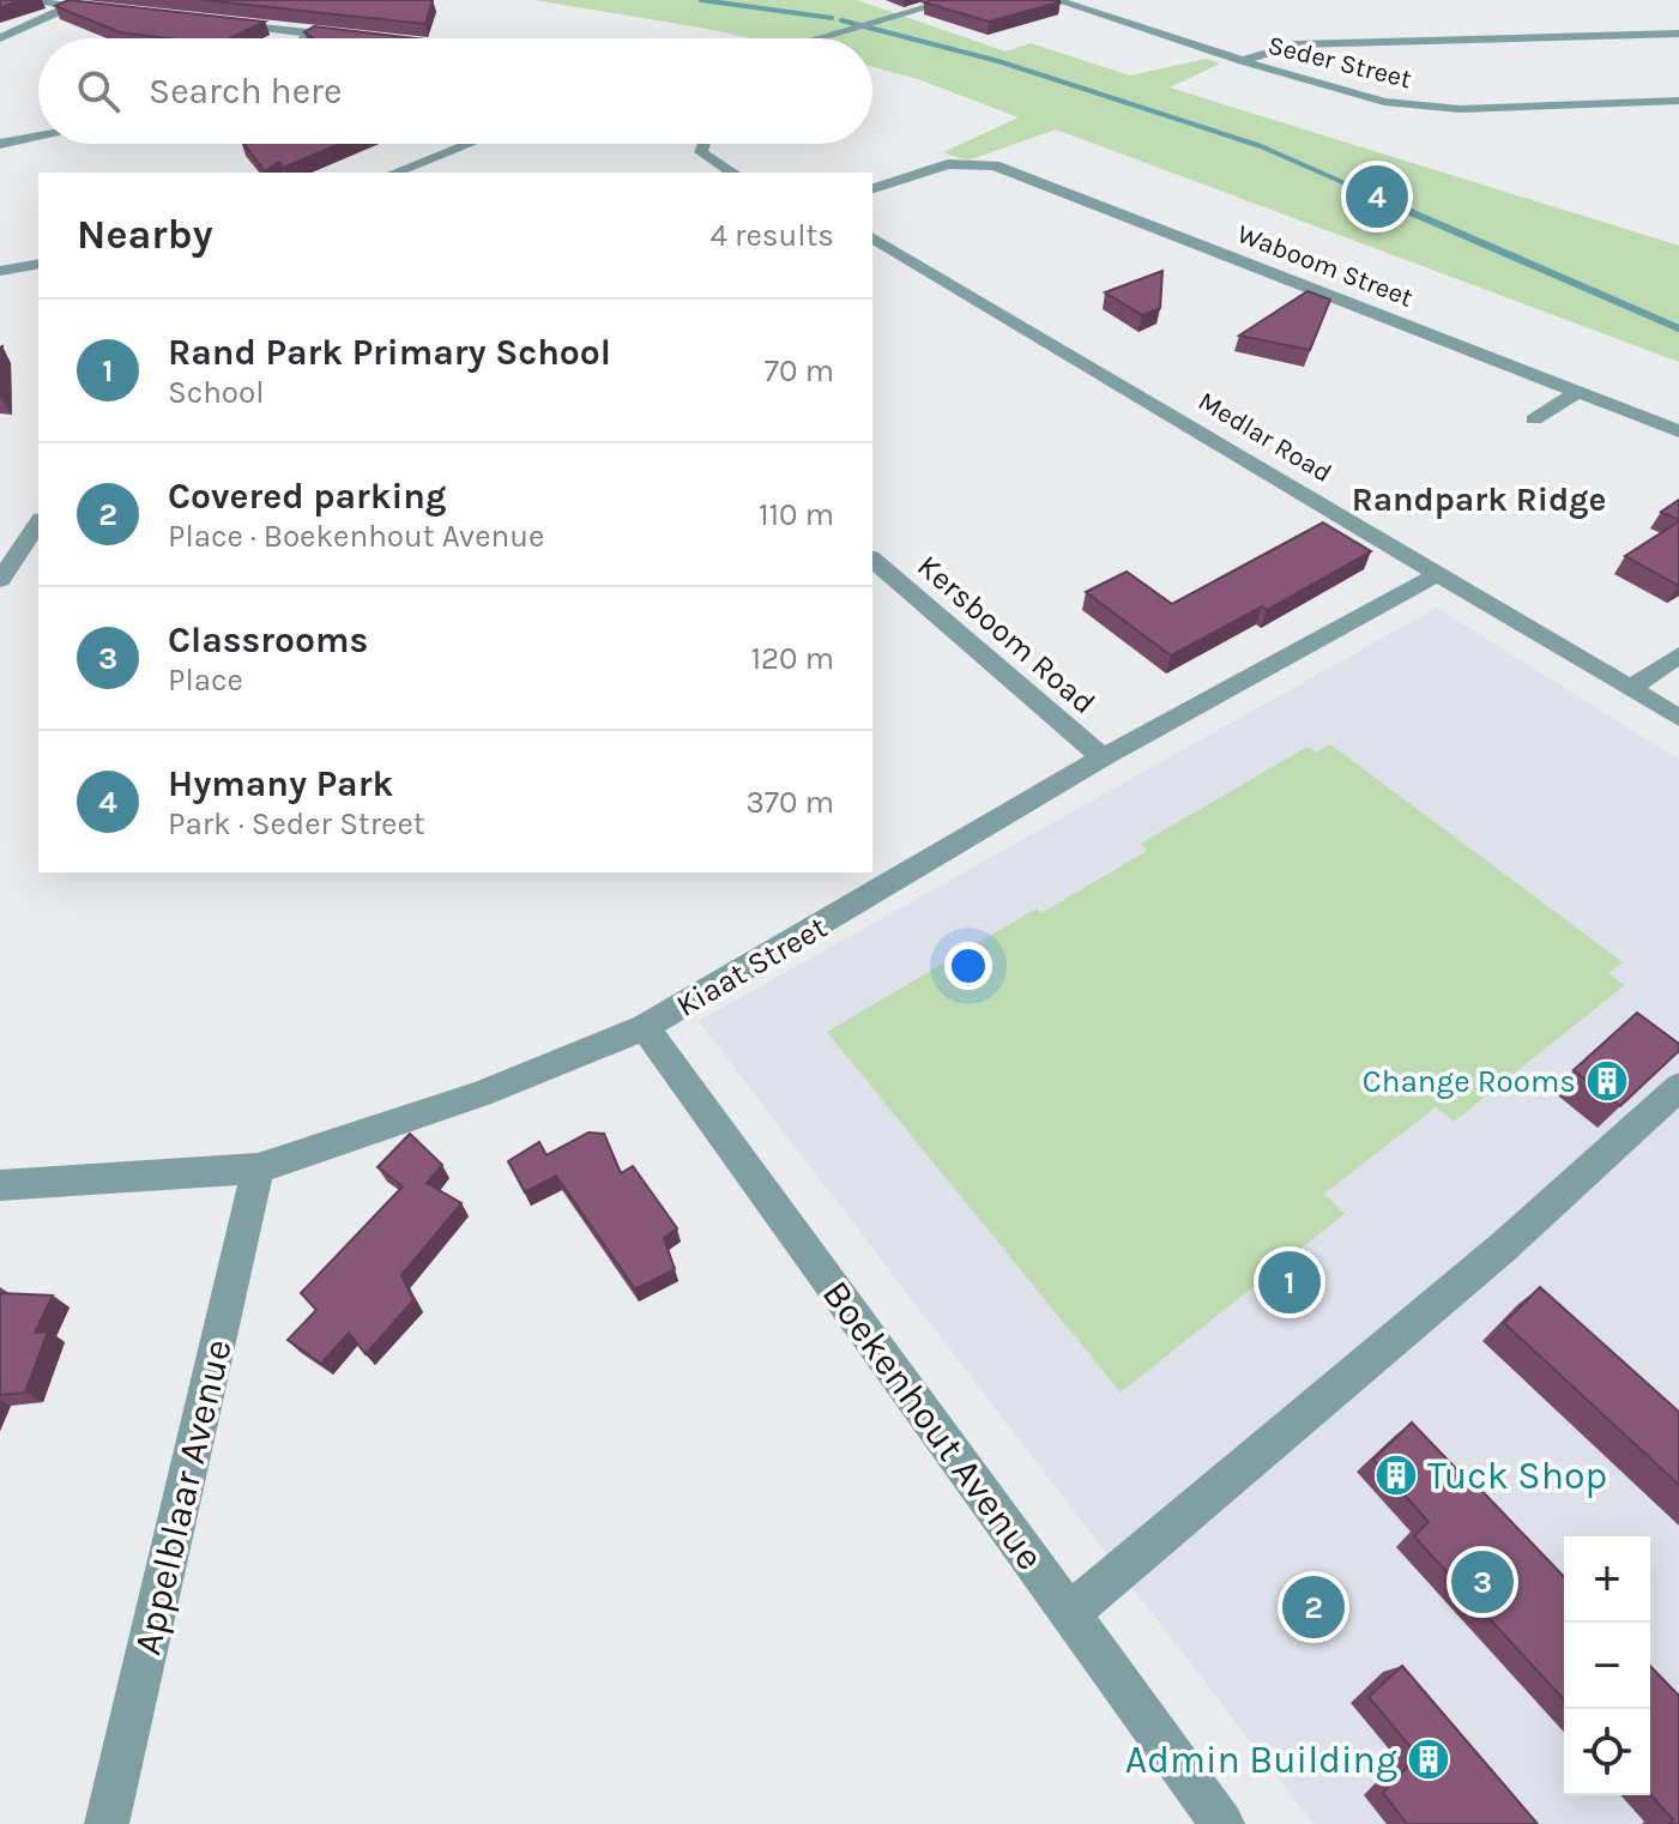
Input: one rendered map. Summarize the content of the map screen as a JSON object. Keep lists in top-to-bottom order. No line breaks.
{"streets":{"street":["Seder Street","Waboom Street","Medlar Road","Kersboom Road","Kiaat Street","Boekenhout Avenue","Appelblaar Avenue"]},"crossings":[["Medlar Road","Kiaat Street"],["Kersboom Road","Kiaat Street"],["Kiaat Street","Boekenhout Avenue"],["Kiaat Street","Appelblaar Avenue"]],"districts":["Randpark Ridge"],"places":{"building":["Change Rooms","Tuck Shop","Admin Building"]},"page":{"search":"Search here","pins":["4","1","3","2"],"heading":["Nearby","4 results"],"list":[{"mark":"1","name":"Rand Park Primary School","note":"School","value":"70 m"},{"mark":"2","name":"Covered parking","note":"Place · Boekenhout Avenue","value":"110 m"},{"mark":"3","name":"Classrooms","note":"Place","value":"120 m"},{"mark":"4","name":"Hymany Park","note":"Park · Seder Street","value":"370 m"}],"map_buttons":["+","−"]}}
